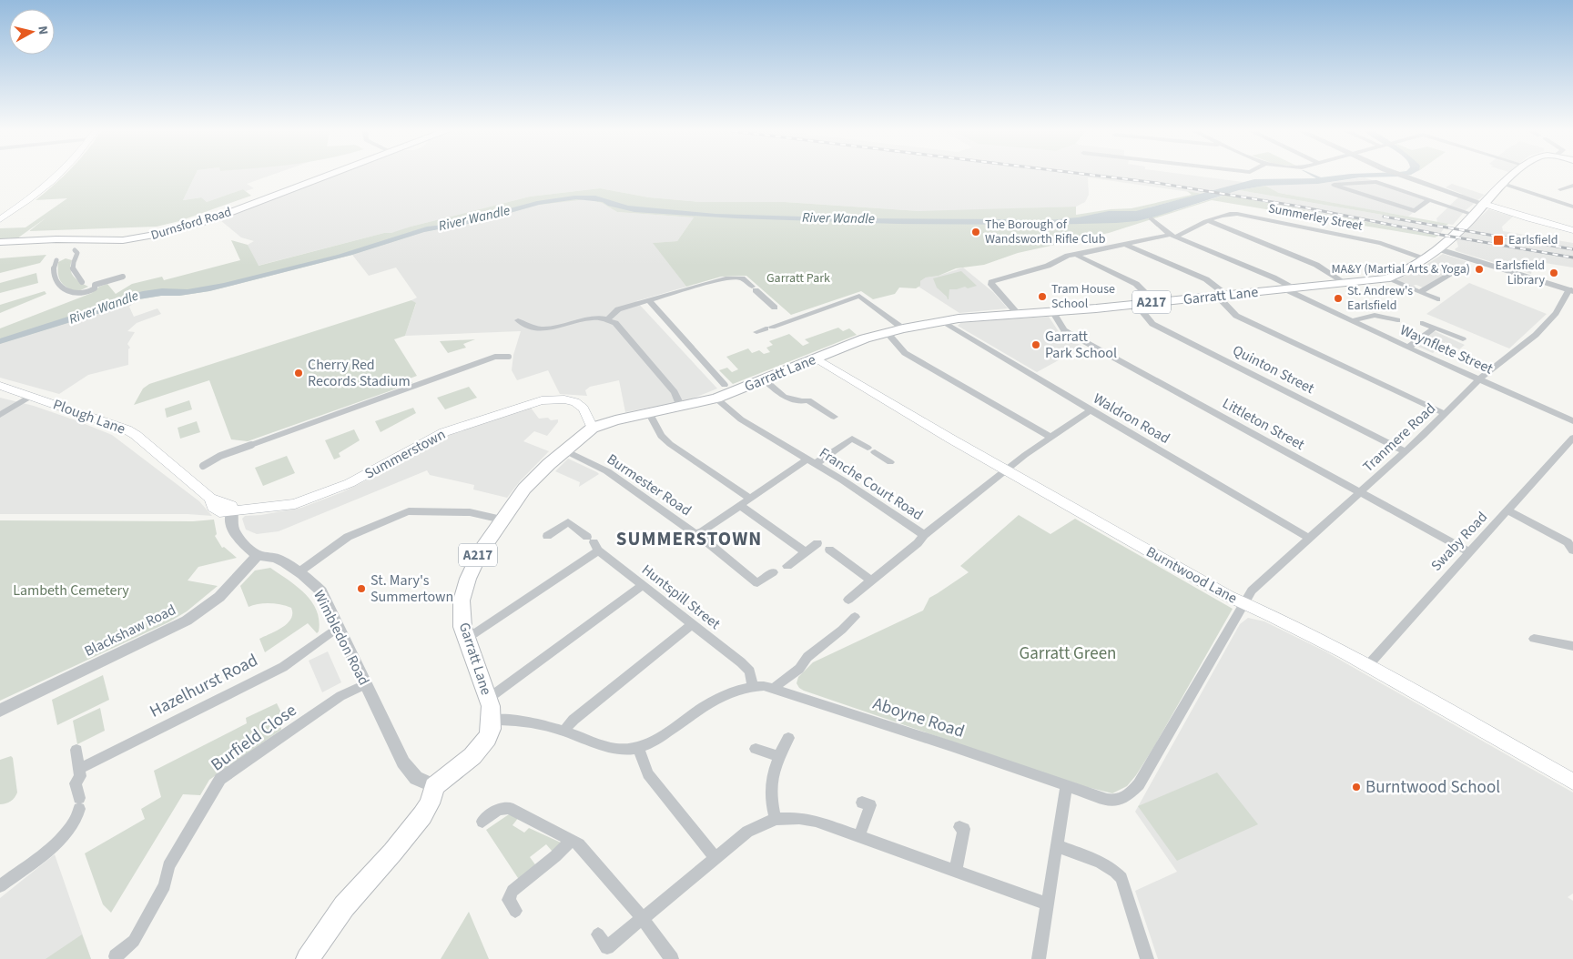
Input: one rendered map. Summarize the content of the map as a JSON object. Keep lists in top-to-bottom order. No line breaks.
{"streets":{"main road":["Durnsford Road","Garratt Lane","A217","Plough Lane","Summerstown","Burntwood Lane"],"street":["Summerley Street","Waynflete Street","Quinton Street","Waldron Road","Littleton Street","Tranmere Road","Franche Court Road","Burmester Road","Swaby Road","Huntspill Street","Blackshaw Road","Wimbledon Road","Hazelhurst Road","Aboyne Road","Burfield Close"]},"crossings":[["Summerley Street","Garratt Lane"],["Summerley Street","Waynflete Street"],["Garratt Lane","Waynflete Street"],["Garratt Lane","Quinton Street"],["Garratt Lane","Waldron Road"],["Garratt Lane","Littleton Street"],["Garratt Lane","Summerstown"],["Garratt Lane","Franche Court Road"],["Garratt Lane","Burmester Road"],["Garratt Lane","Burntwood Lane"],["Garratt Lane","Wimbledon Road"],["Garratt Lane","Aboyne Road"],["Waynflete Street","Tranmere Road"],["Quinton Street","Tranmere Road"],["Plough Lane","Summerstown"],["Plough Lane","Wimbledon Road"],["Waldron Road","Tranmere Road"],["Waldron Road","Franche Court Road"],["Littleton Street","Tranmere Road"],["Littleton Street","Swaby Road"],["Tranmere Road","Burntwood Lane"],["Tranmere Road","Aboyne Road"],["Summerstown","Wimbledon Road"],["Franche Court Road","Burmester Road"],["Franche Court Road","Burntwood Lane"],["Swaby Road","Burntwood Lane"],["Burntwood Lane","Aboyne Road"],["Huntspill Street","Aboyne Road"],["Blackshaw Road","Wimbledon Road"],["Wimbledon Road","Hazelhurst Road"],["Wimbledon Road","Burfield Close"]],"districts":["SUMMERSTOWN"],"water":["River Wandle"],"parks":["Garratt Park","Lambeth Cemetery","Garratt Green"],"places":{"other":["The Borough of Wandsworth Rifle Club","MA&Y (Martial Arts & Yoga)","Earlsfield Library","Tram House School","St. Andrew's Earlsfield","Garratt Park School","Cherry Red Records Stadium","St. Mary's Summertown","Burntwood School"],"transit":["Earlsfield"]},"north":"right"}
